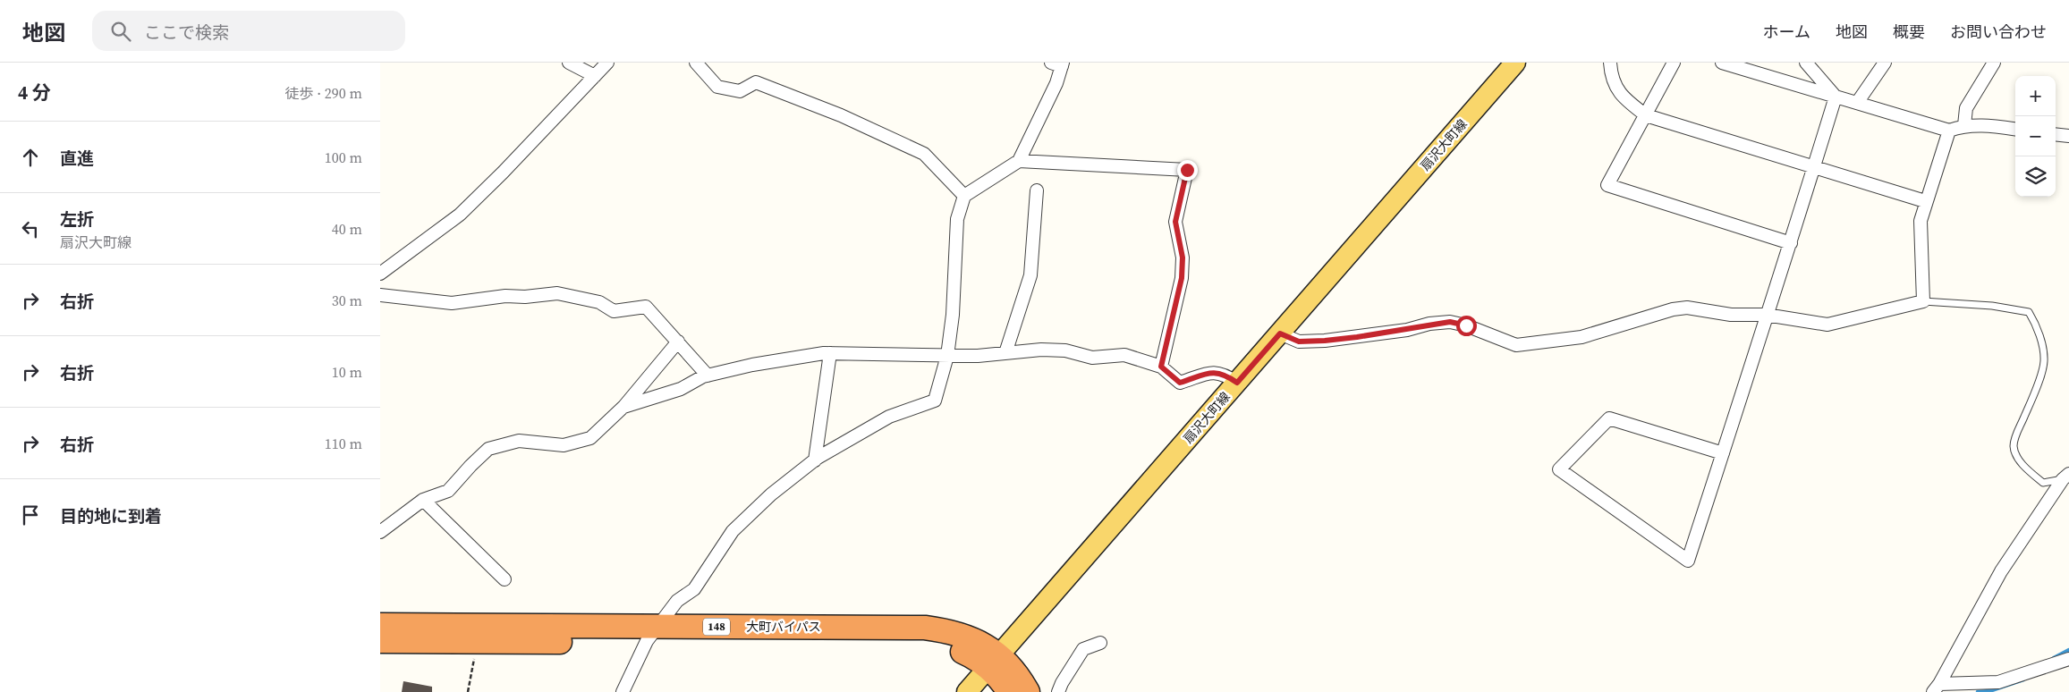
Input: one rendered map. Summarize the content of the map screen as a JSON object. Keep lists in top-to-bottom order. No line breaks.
{"streets":{"highway":["148","大町バイパス"],"main road":["扇沢大町線"]},"crossings":[["扇沢大町線","大町バイパス"]],"page":{"header":"地図","search":"ここで検索","nav":["ホーム","地図","概要","お問い合わせ"],"heading":["4 分","徒歩 · 290 m"],"map_buttons":["+","−"],"list":[["直進","100 m"],["左折","扇沢大町線","40 m"],["右折","30 m"],["右折","10 m"],["右折","110 m"],"目的地に到着"]}}
